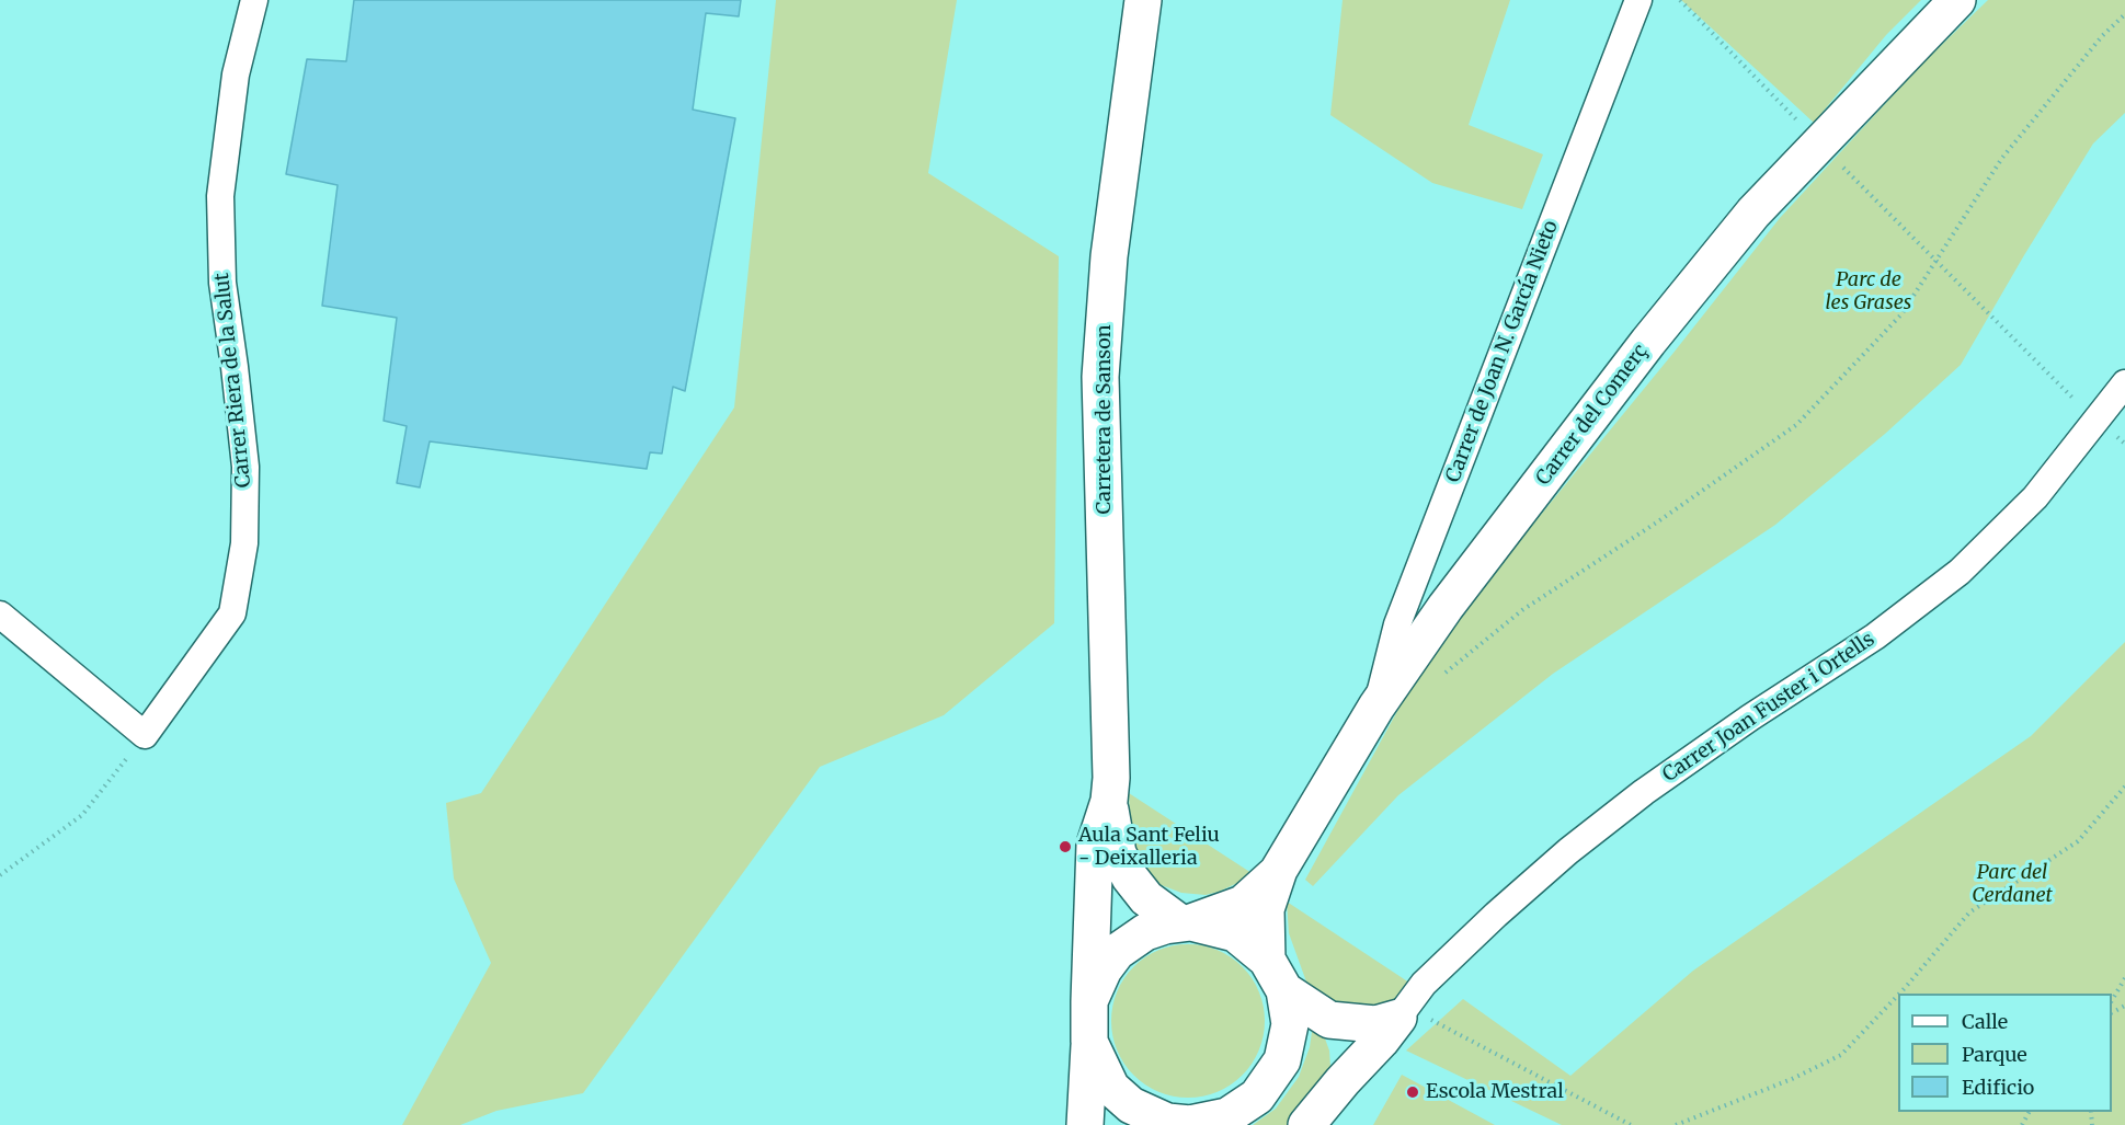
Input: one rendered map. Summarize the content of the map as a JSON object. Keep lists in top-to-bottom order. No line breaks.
{"streets":{"street":["Carrer de Joan N. García Nieto","Carrer Riera de la Salut","Carrer del Comerç","Carretera de Sanson","Carrer Joan Fuster i Ortells"]},"crossings":[["Carrer de Joan N. García Nieto","Carrer del Comerç"]],"parks":["Parc de les Grases","Parc del Cerdanet"],"places":["Aula Sant Feliu - Deixalleria","Escola Mestral"],"legend":["Calle","Parque","Edificio"]}
